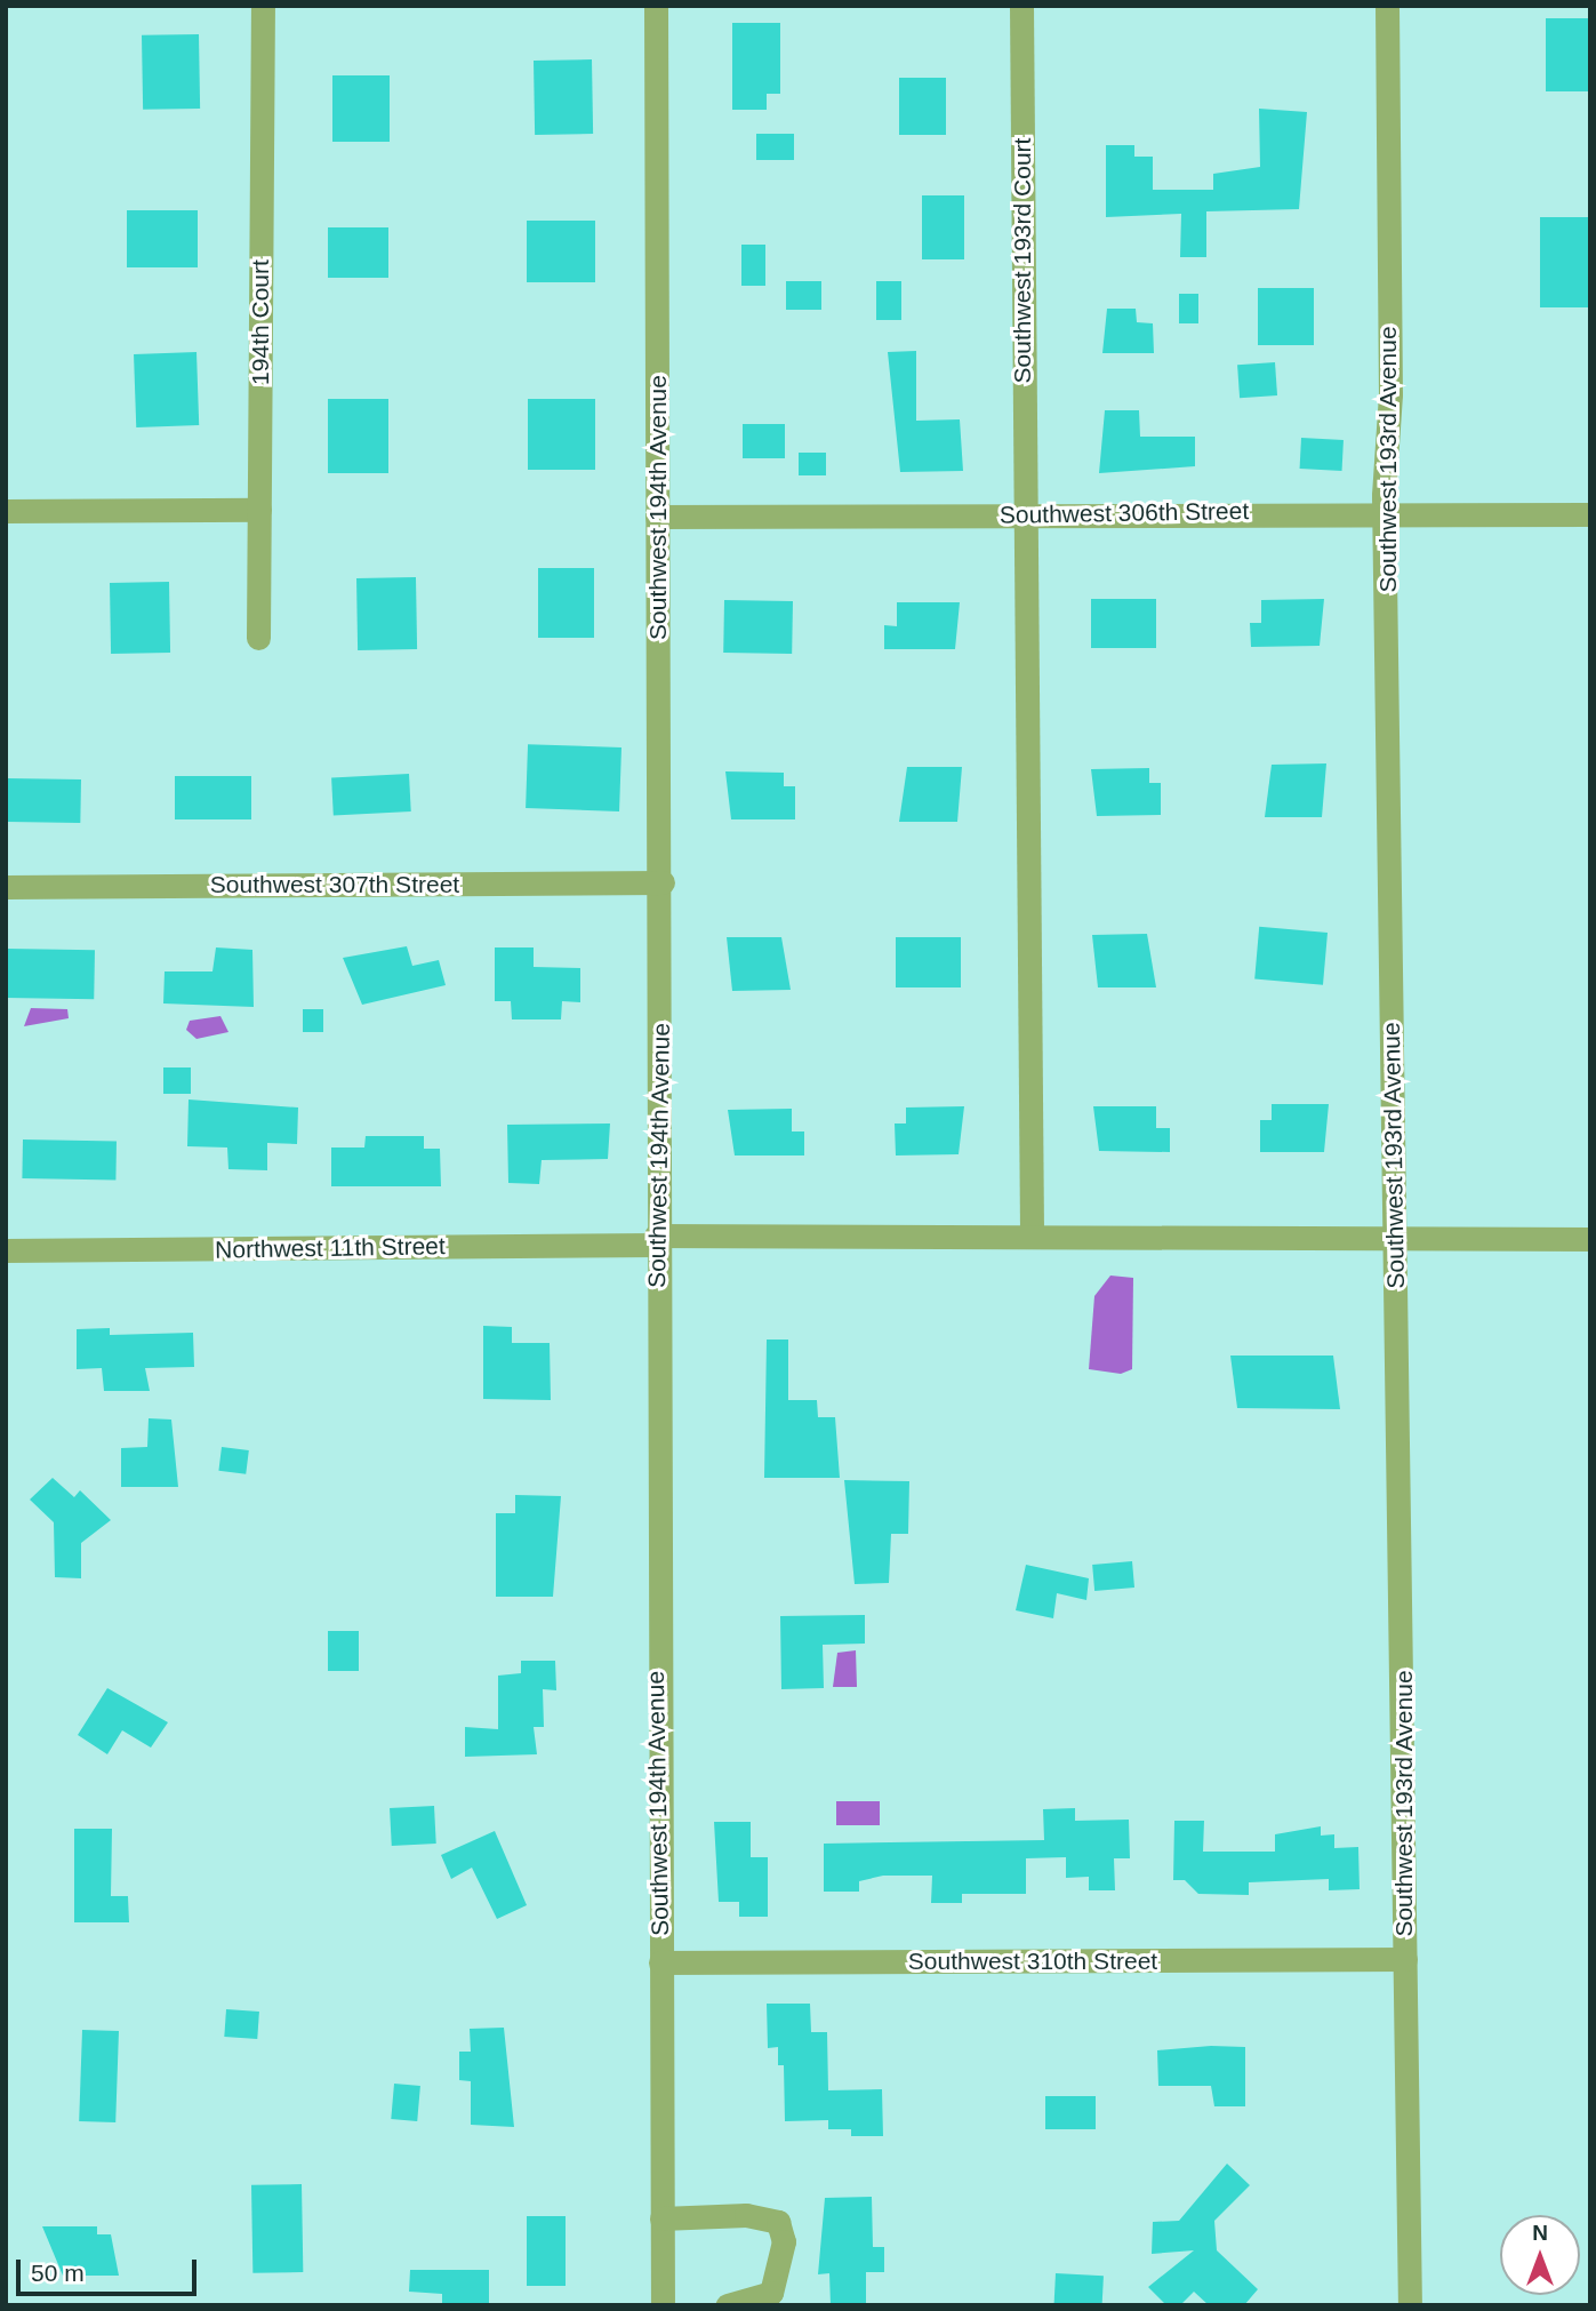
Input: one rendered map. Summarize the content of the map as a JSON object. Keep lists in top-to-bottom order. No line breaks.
{"streets":{"street":["Southwest 193rd Court","194th Court","Southwest 193rd Avenue","Southwest 194th Avenue","Southwest 306th Street","Southwest 307th Street","Northwest 11th Street","Southwest 310th Street"]},"crossings":[["Southwest 193rd Court","Southwest 306th Street"],["Southwest 193rd Court","Northwest 11th Street"],["Southwest 193rd Avenue","Southwest 306th Street"],["Southwest 193rd Avenue","Northwest 11th Street"],["Southwest 193rd Avenue","Southwest 310th Street"],["Southwest 194th Avenue","Southwest 306th Street"],["Southwest 194th Avenue","Southwest 307th Street"],["Southwest 194th Avenue","Northwest 11th Street"],["Southwest 194th Avenue","Southwest 310th Street"]],"scale_bar":"50 m","north":"top"}
